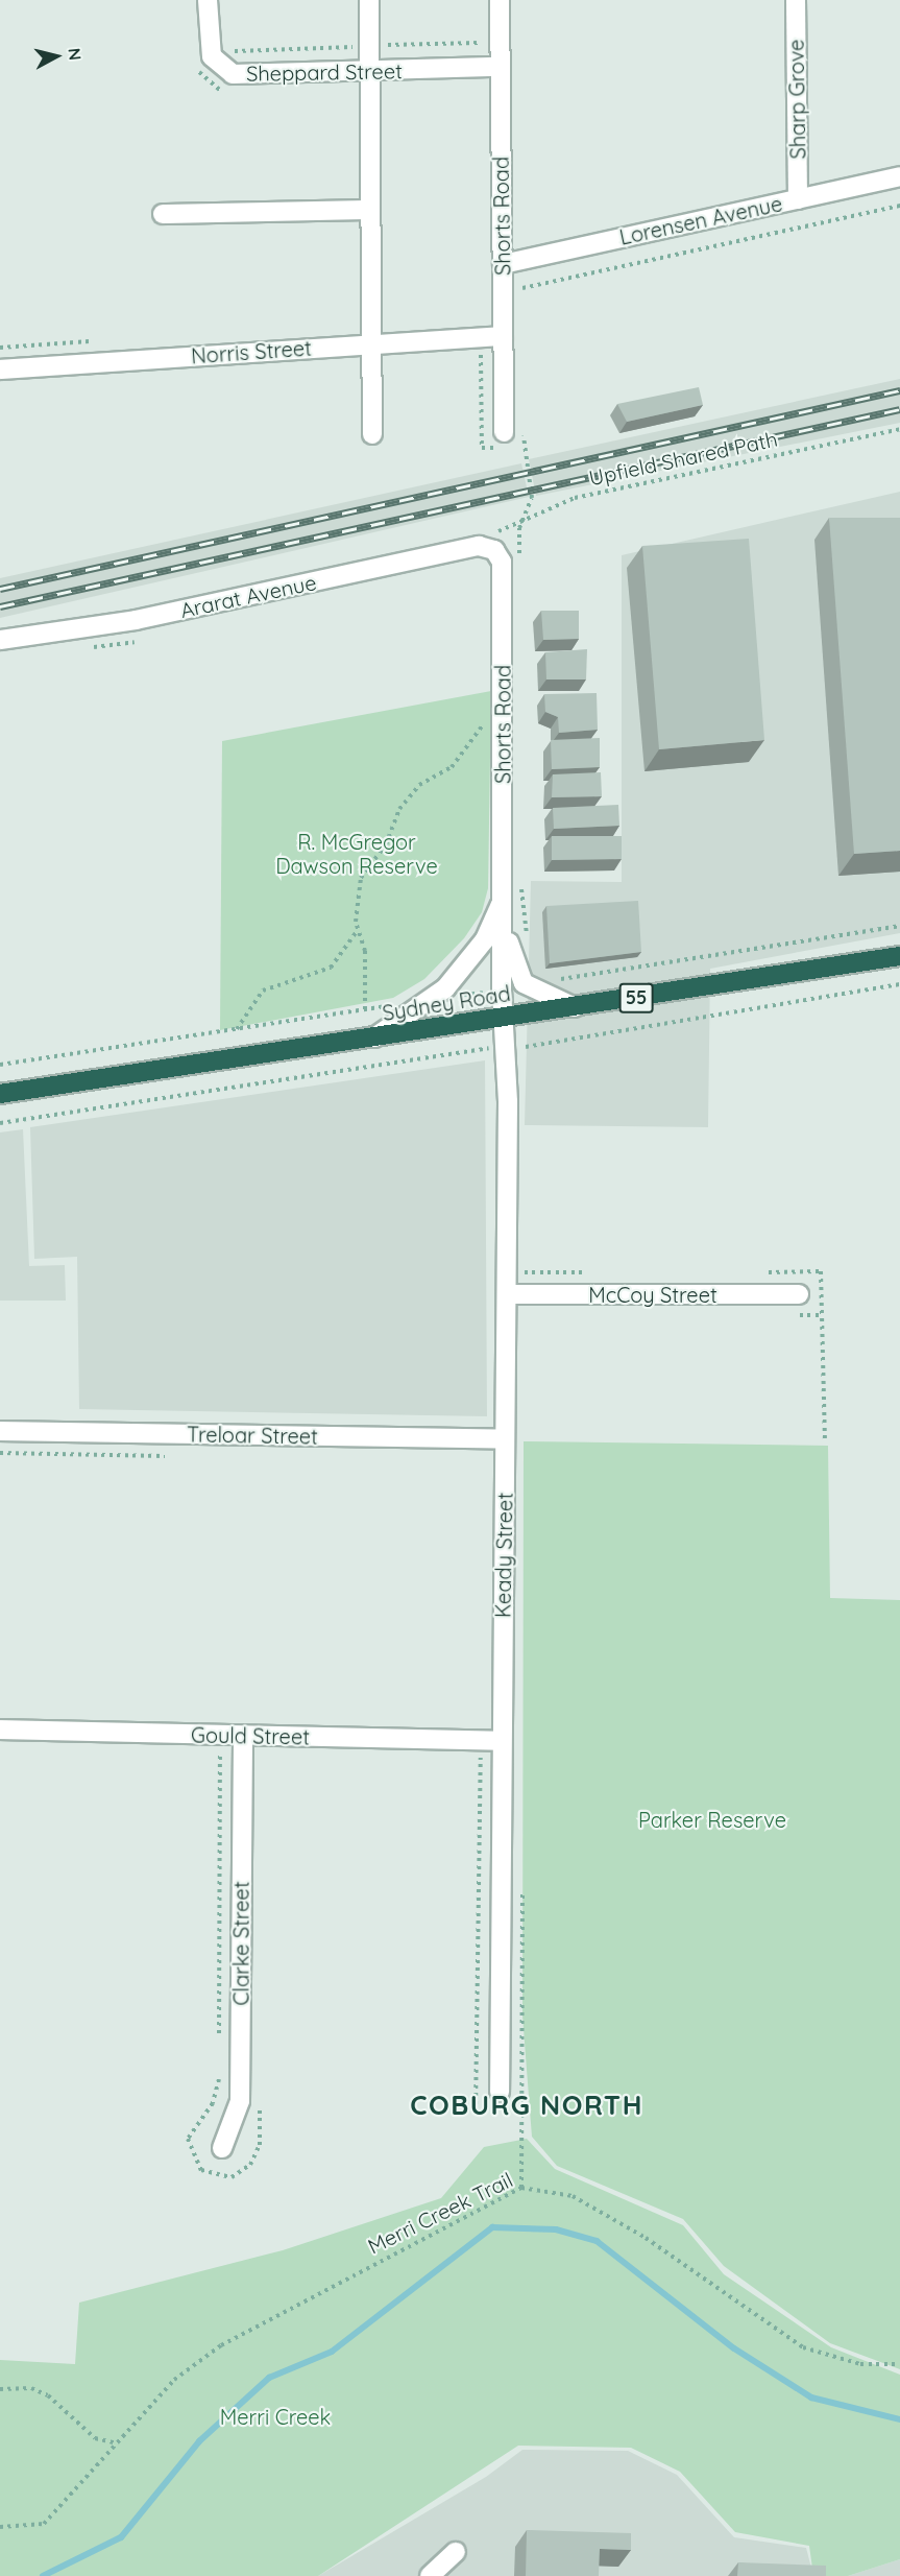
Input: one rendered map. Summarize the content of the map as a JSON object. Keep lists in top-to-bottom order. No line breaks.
{"streets":{"highway":["55","Sydney Road"],"street":["Sheppard Street","Sharp Grove","Shorts Road","Lorensen Avenue","Norris Street","Ararat Avenue","McCoy Street","Treloar Street","Keady Street","Gould Street","Clarke Street"],"path":["Upfield Shared Path","Merri Creek Trail"]},"crossings":[["Sheppard Street","Shorts Road"],["Sharp Grove","Lorensen Avenue"],["Shorts Road","Lorensen Avenue"],["Shorts Road","Norris Street"],["Shorts Road","Upfield Shared Path"],["Shorts Road","Ararat Avenue"],["Shorts Road","Sydney Road"],["Shorts Road","Keady Street"],["Upfield Shared Path","Ararat Avenue"],["Sydney Road","Keady Street"],["McCoy Street","Keady Street"],["Treloar Street","Keady Street"],["Keady Street","Gould Street"],["Gould Street","Clarke Street"]],"districts":["COBURG NORTH"],"parks":["R. McGregor Dawson Reserve","Parker Reserve","Merri Creek"],"north":"right"}
